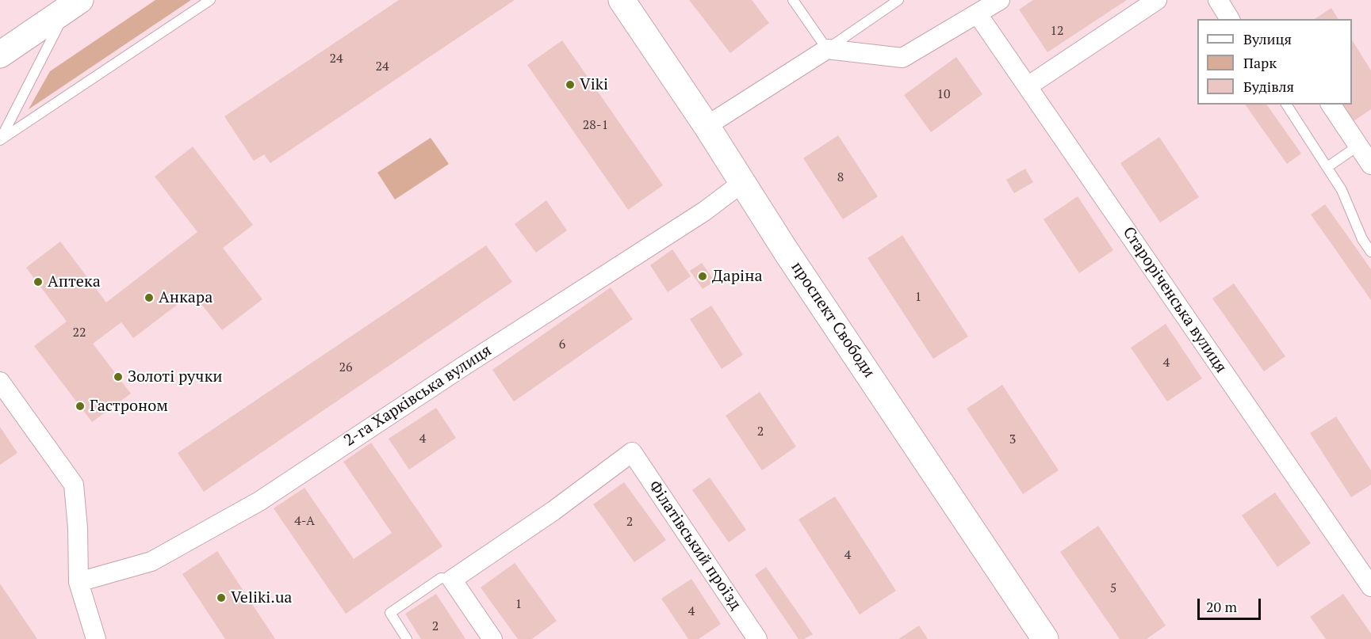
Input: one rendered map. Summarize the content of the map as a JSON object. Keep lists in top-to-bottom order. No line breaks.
{"streets":{"main road":["проспект Свободи"],"street":["Староріченська вулиця","2-га Харківська вулиця","Філатівський проїзд"]},"crossings":[["проспект Свободи","2-га Харківська вулиця"]],"places":["Viki","Даріна","Аптека","Анкара","Золоті ручки","Гастроном","Veliki.ua"],"house_numbers":["12","24","24","10","28-1","8","1","22","6","4","26","2","4","3","4-А","2","4","5","1","4","2"],"legend":["Вулиця","Парк","Будівля"],"scale_bar":"20 m"}
